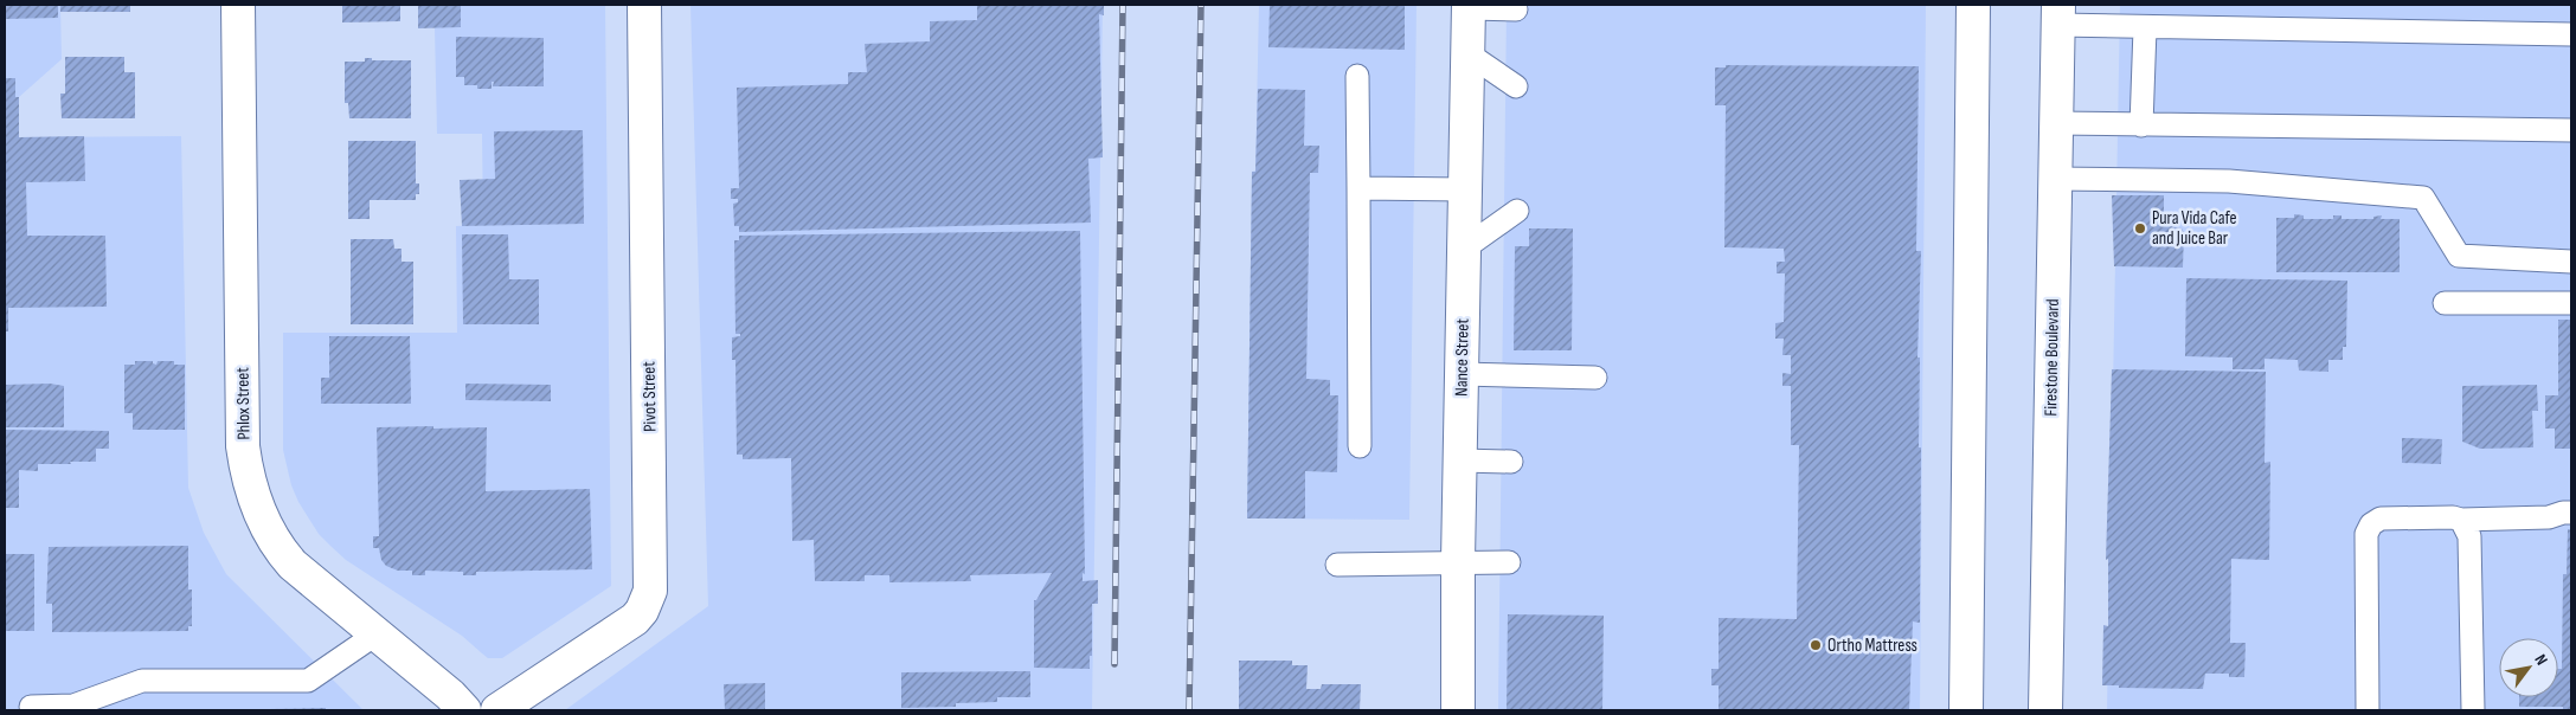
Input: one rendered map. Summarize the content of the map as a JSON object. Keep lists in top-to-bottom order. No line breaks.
{"streets":{"street":["Nance Street","Firestone Boulevard","Pivot Street","Phlox Street"]},"places":["Pura Vida Cafe and Juice Bar","Ortho Mattress"],"north":"top right"}
